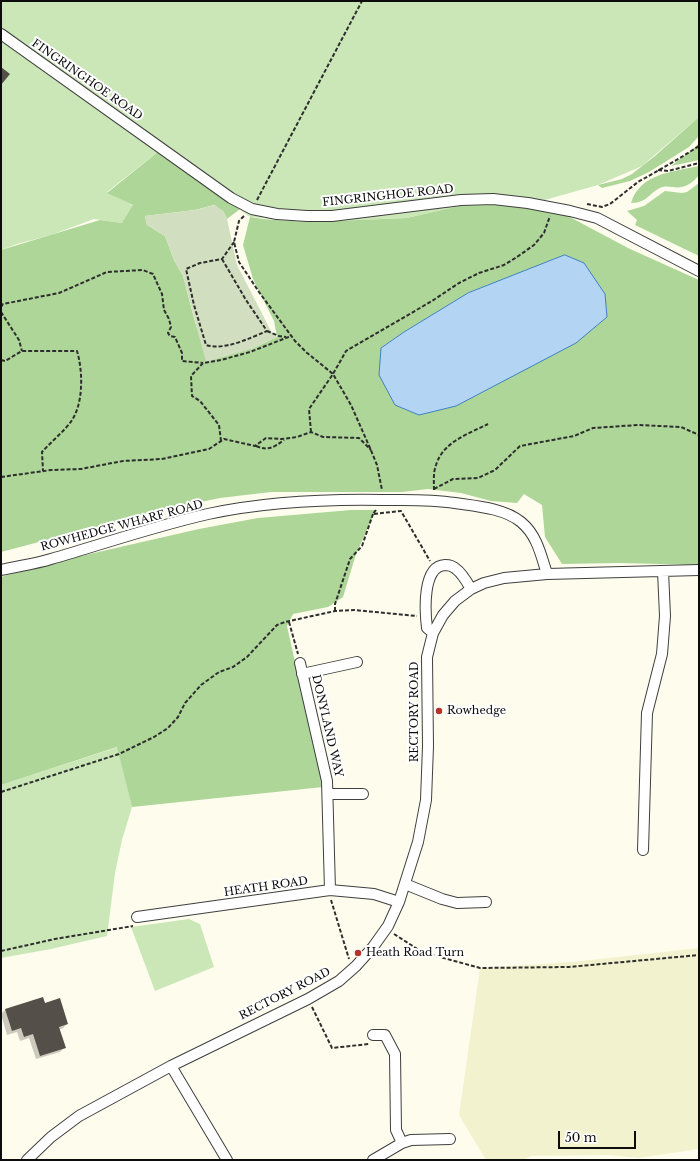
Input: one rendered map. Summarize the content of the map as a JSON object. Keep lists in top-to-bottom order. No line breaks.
{"streets":{"street":["FINGRINGHOE ROAD","ROWHEDGE WHARF ROAD","RECTORY ROAD","DONYLAND WAY","HEATH ROAD"]},"crossings":[["ROWHEDGE WHARF ROAD","RECTORY ROAD"],["RECTORY ROAD","HEATH ROAD"],["DONYLAND WAY","HEATH ROAD"]],"places":["Rowhedge","Heath Road Turn"],"scale_bar":"50 m"}
